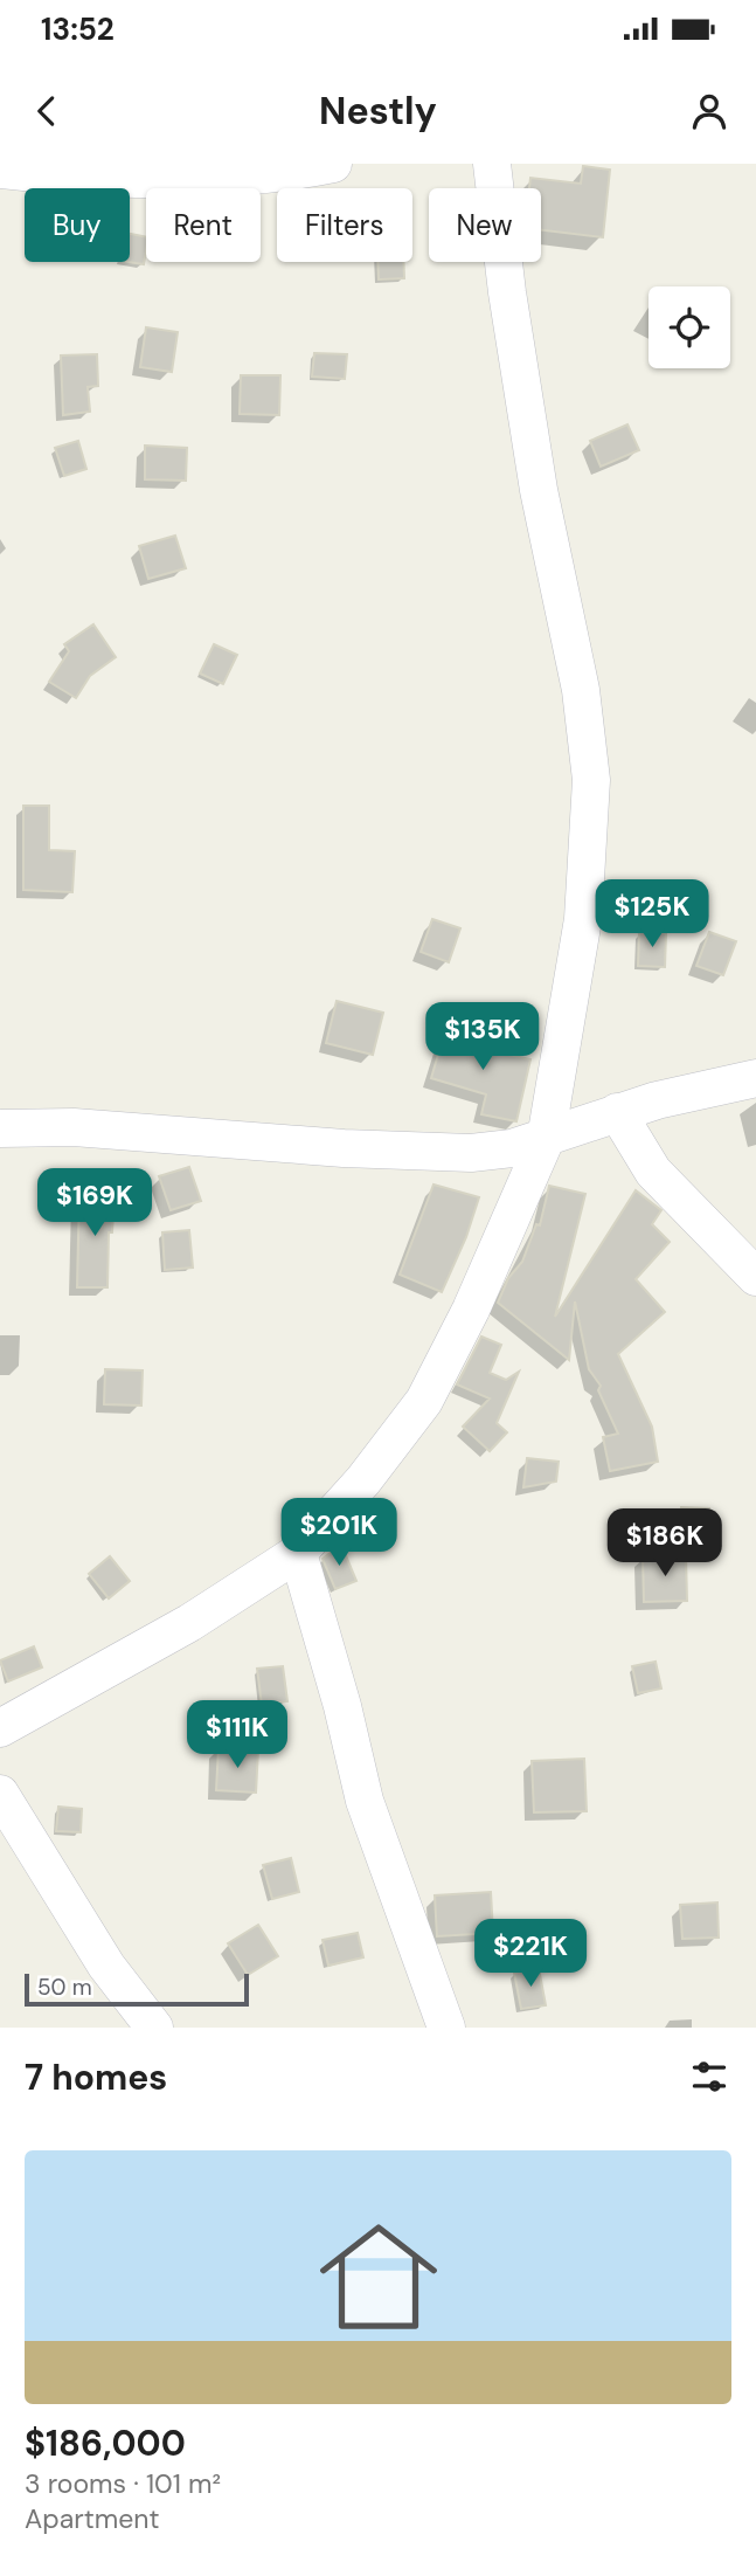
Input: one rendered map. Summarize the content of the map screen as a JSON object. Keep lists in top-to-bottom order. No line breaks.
{"scale_bar":"50 m","page":{"status":"13:52","header":"Nestly","chip":["Buy","Rent","Filters","New"],"price":["$125K","$135K","$169K","$201K","$186K","$111K","$221K"],"scale":"50 m","heading":"7 homes","list":[{"name":"$186,000","note":"3 rooms · 101 m² · Apartment"}]}}
